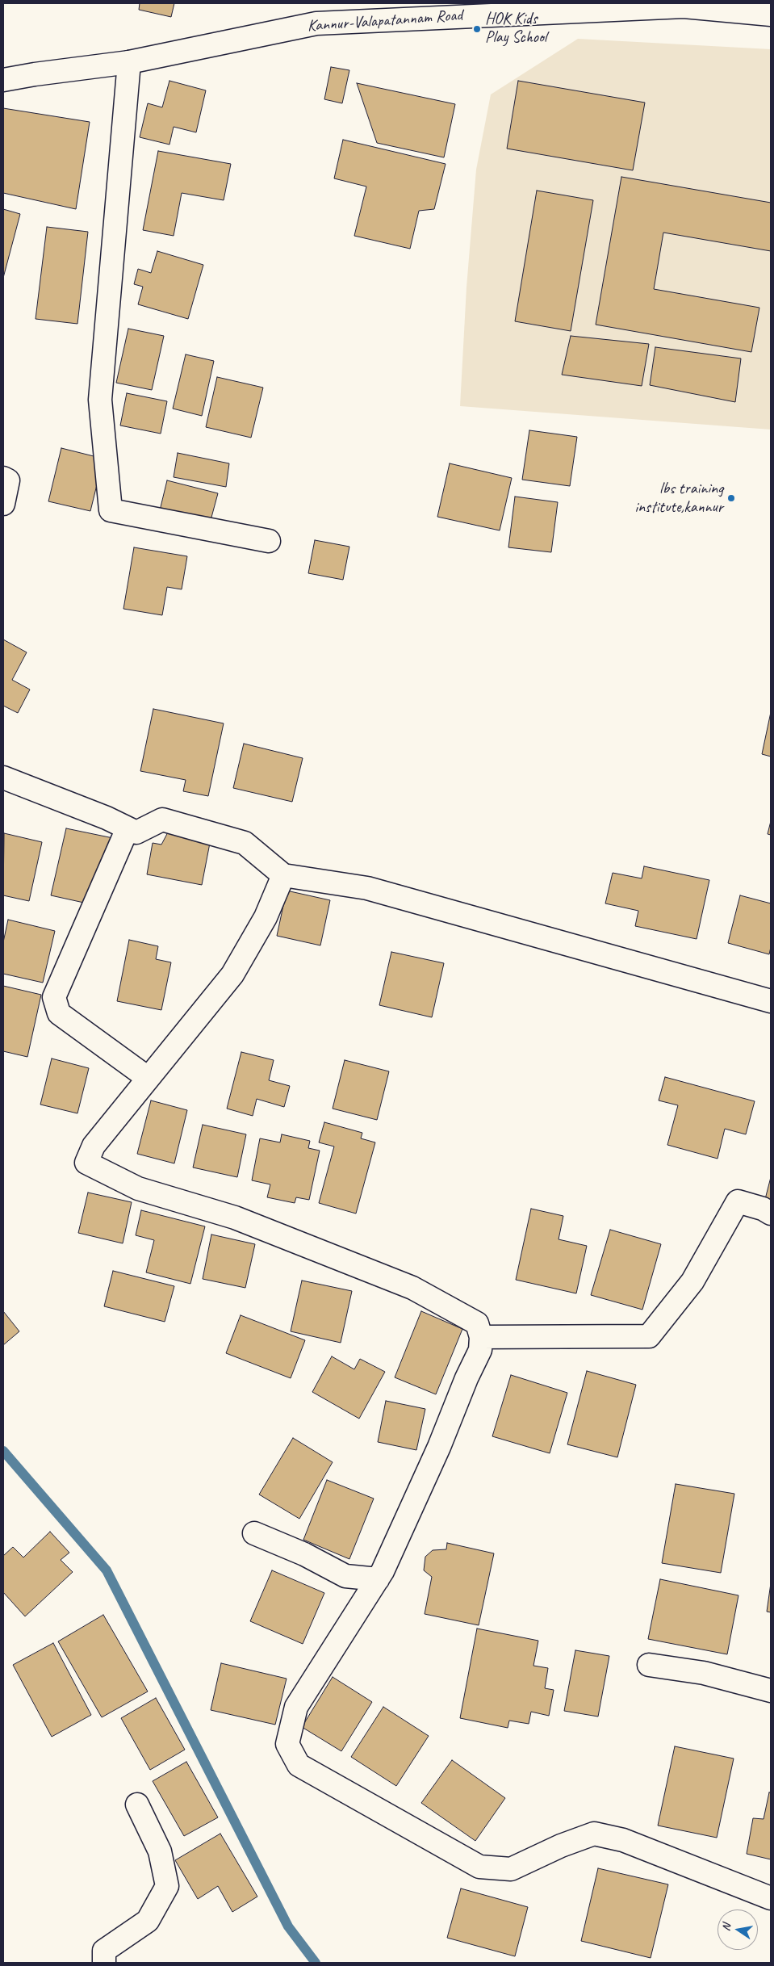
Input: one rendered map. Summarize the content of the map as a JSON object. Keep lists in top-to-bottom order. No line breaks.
{"streets":{"street":["Kannur-Valapatannam Road"]},"places":["HOK Kids Play School","lbs training institute,kannur"],"north":"left"}
